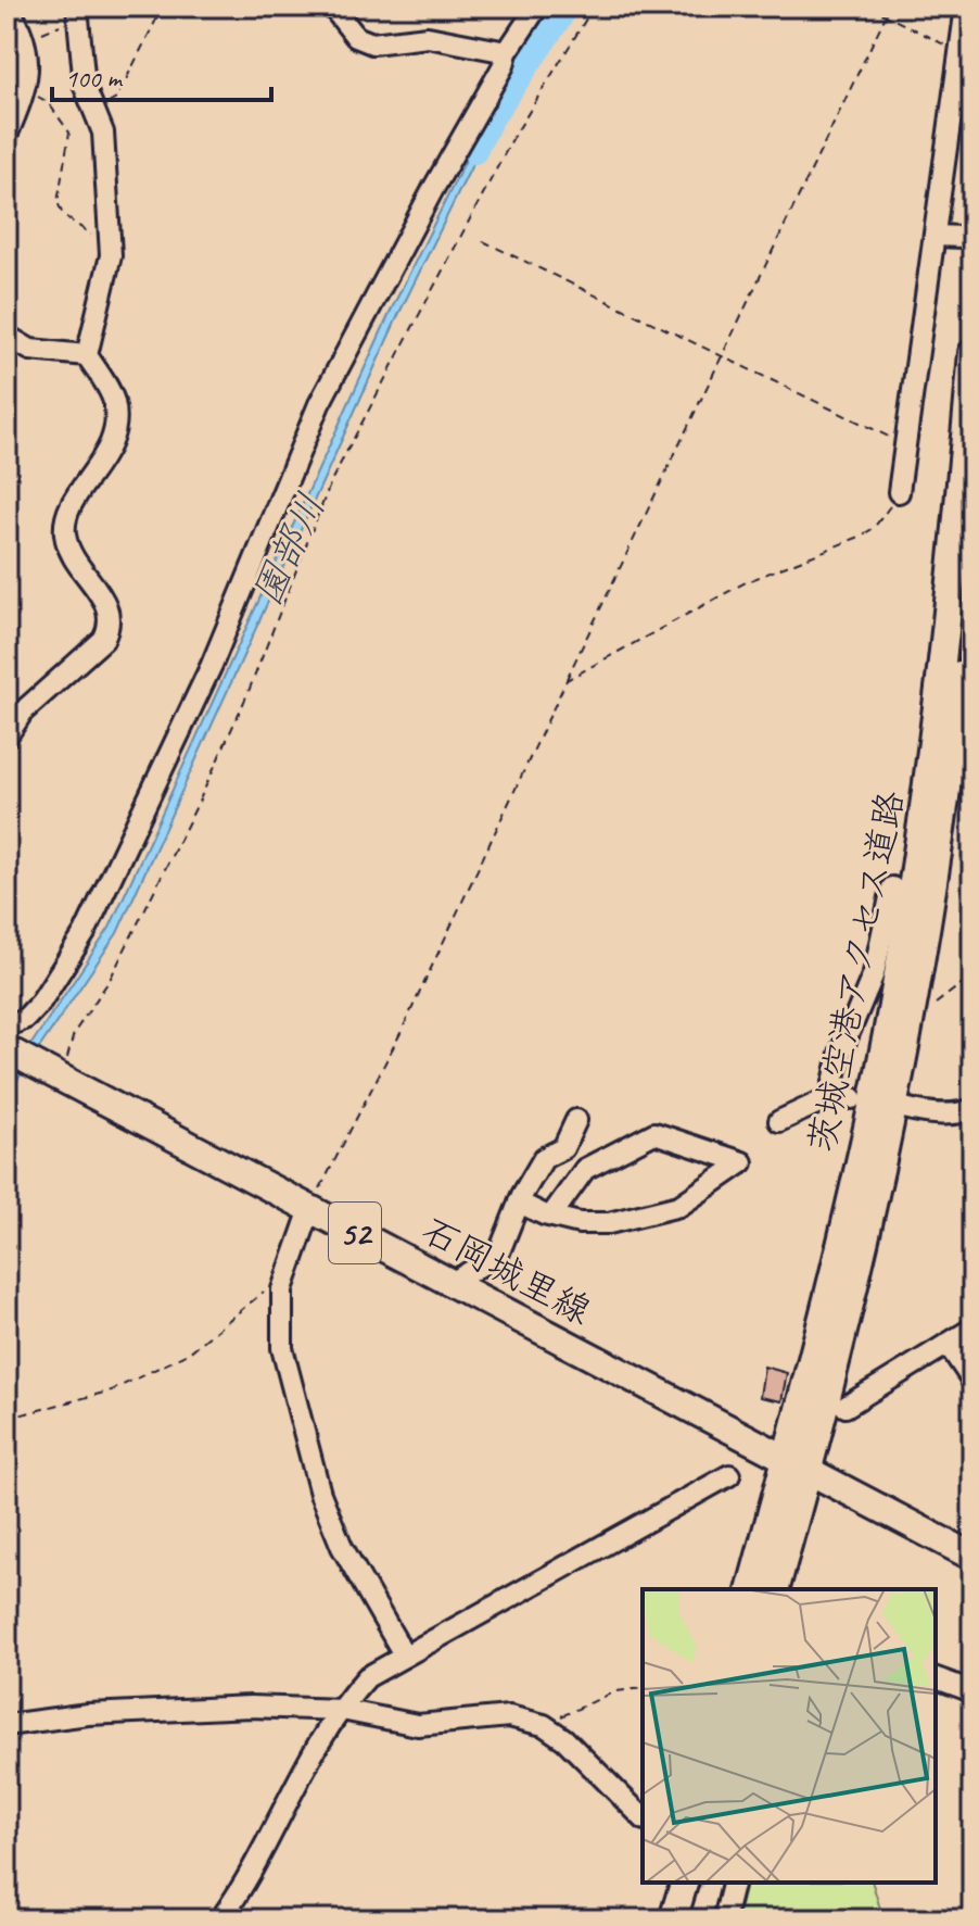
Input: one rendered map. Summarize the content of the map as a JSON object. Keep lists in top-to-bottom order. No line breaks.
{"streets":{"main road":["茨城空港アクセス道路","52","石岡城里線"]},"crossings":[["茨城空港アクセス道路","石岡城里線"]],"water":["園部川"],"scale_bar":"100 m"}
